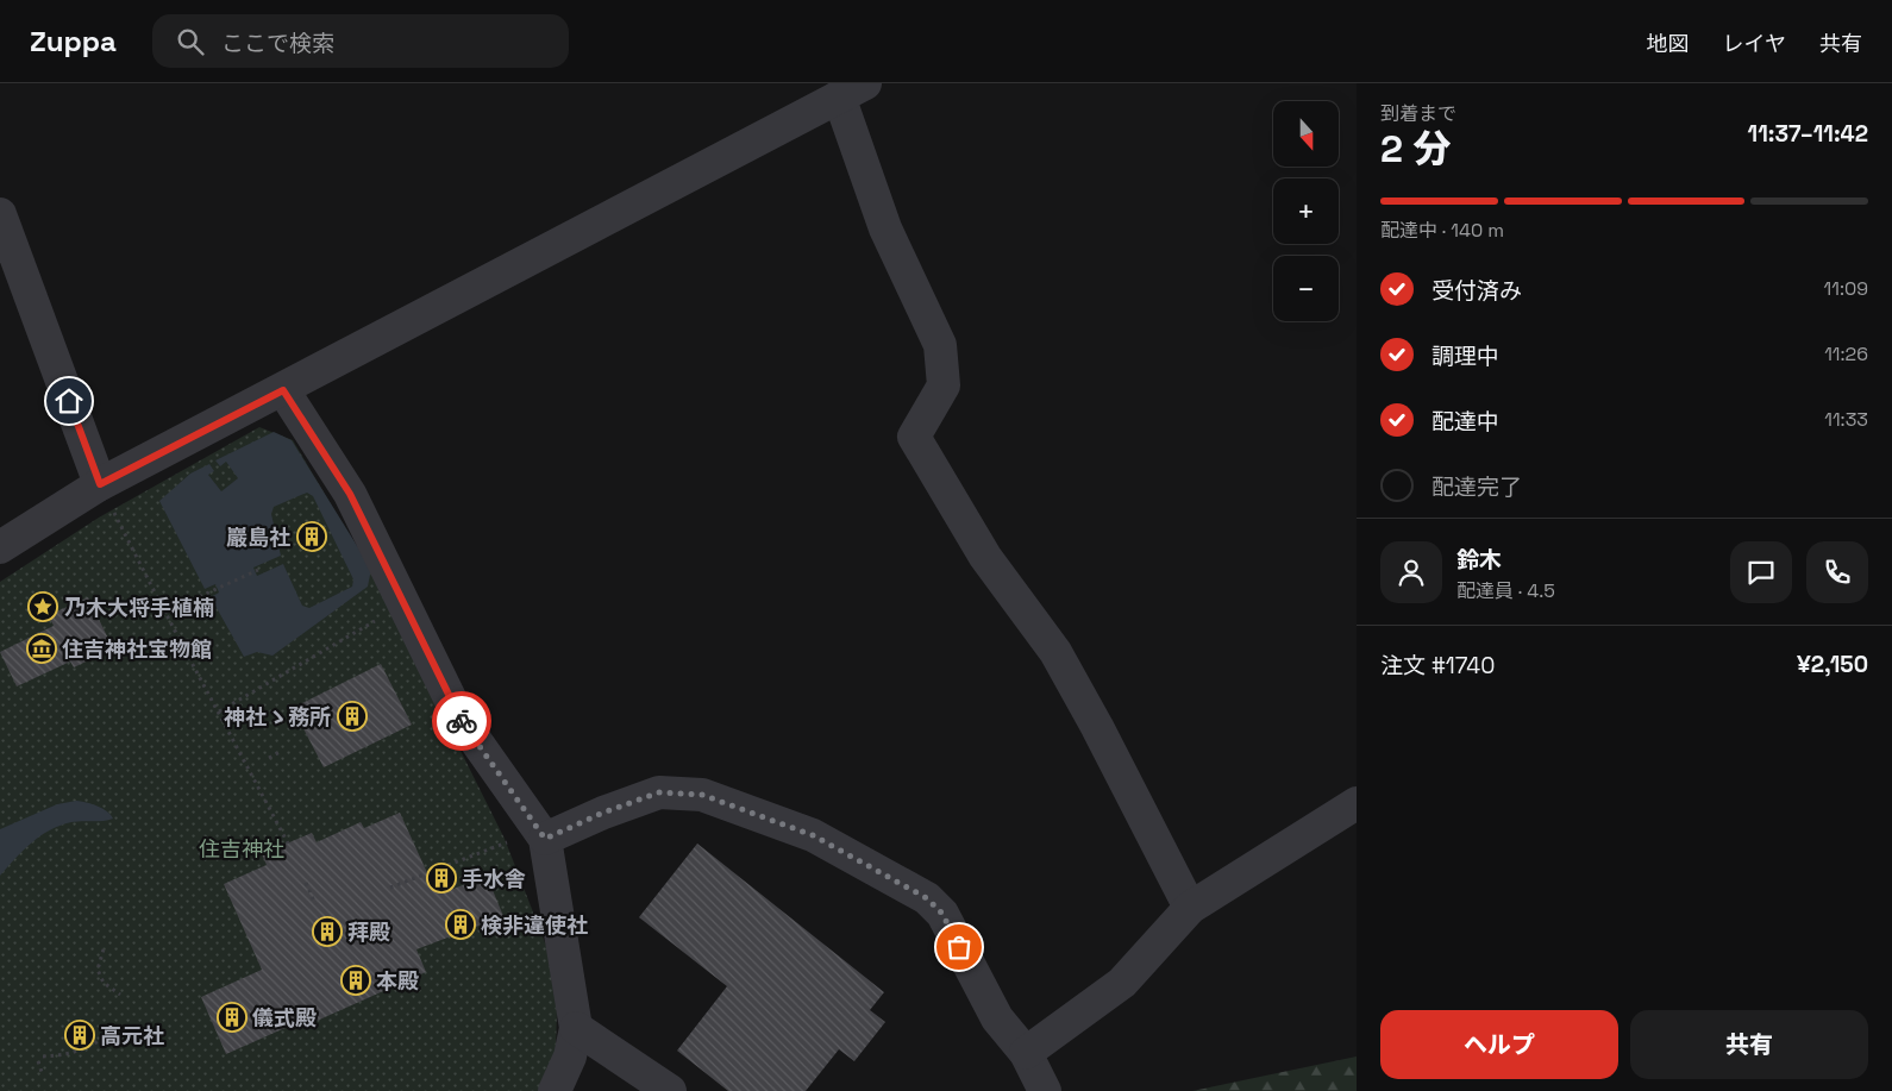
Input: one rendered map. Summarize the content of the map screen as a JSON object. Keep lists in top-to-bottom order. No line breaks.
{"parks":["住吉神社"],"places":{"building":["巖島社","神社ゝ務所","手水舎","検非違使社","拜殿","本殿","儀式殿","高元社"],"place":["乃木大将手植楠"],"museum":["住吉神社宝物館"]},"north":"bottom","page":{"header":"Zuppa","search":"ここで検索","nav":["地図","レイヤ","共有"],"heading":["2 分","到着まで","11:37–11:42"],"panel":["鈴木","配達員 · 4.5","注文 #1740","¥2,150"],"map_buttons":["+","−"],"bar":"配達中 · 140 m","list":[["受付済み","11:09"],["調理中","11:26"],["配達中","11:33"],"配達完了"],"buttons":["ヘルプ","共有"]}}
